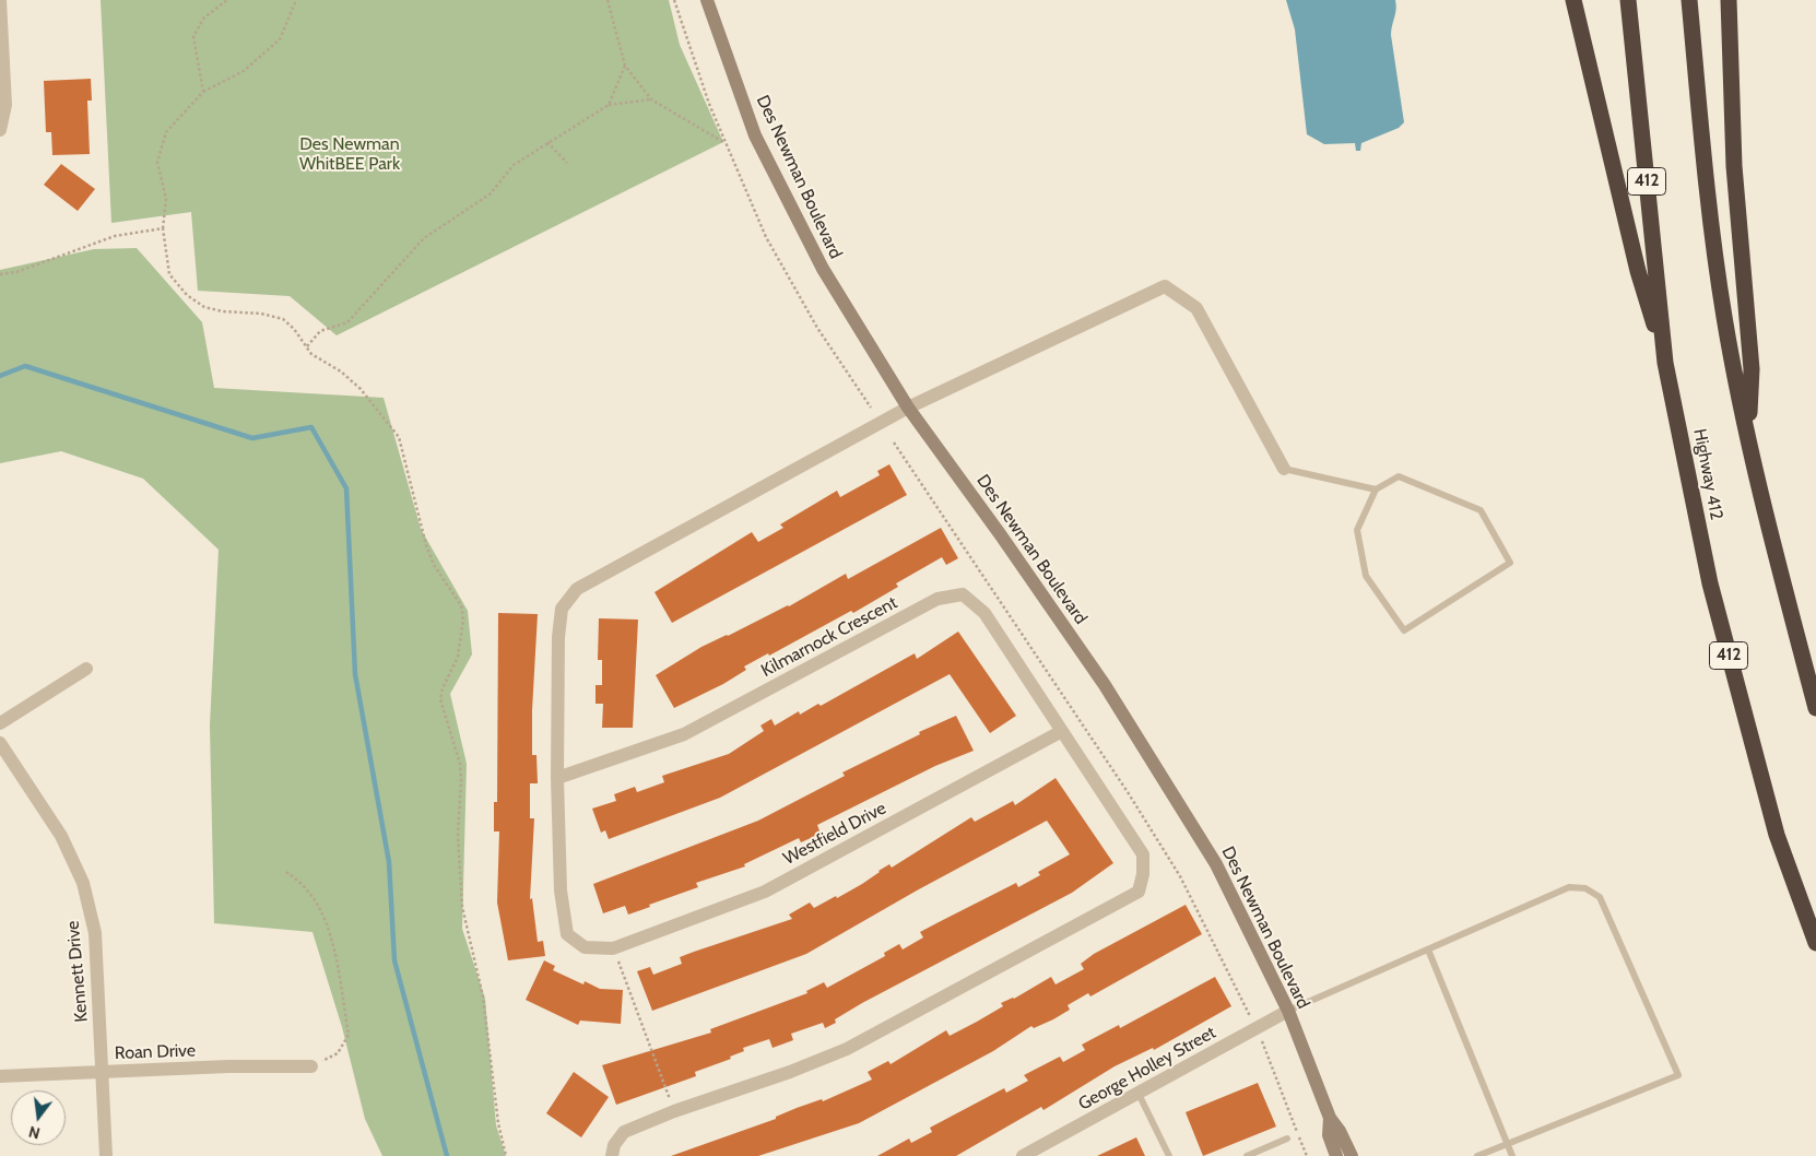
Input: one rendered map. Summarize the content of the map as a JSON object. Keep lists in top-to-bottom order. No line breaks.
{"streets":{"highway":["412","Highway 412"],"street":["Des Newman Boulevard","Kilmarnock Crescent","Westfield Drive","Kennett Drive","Roan Drive","George Holley Street"]},"crossings":[["Des Newman Boulevard","Westfield Drive"],["Des Newman Boulevard","George Holley Street"],["Kilmarnock Crescent","Westfield Drive"],["Kennett Drive","Roan Drive"]],"parks":["Des Newman WhitBEE Park"],"north":"bottom"}
